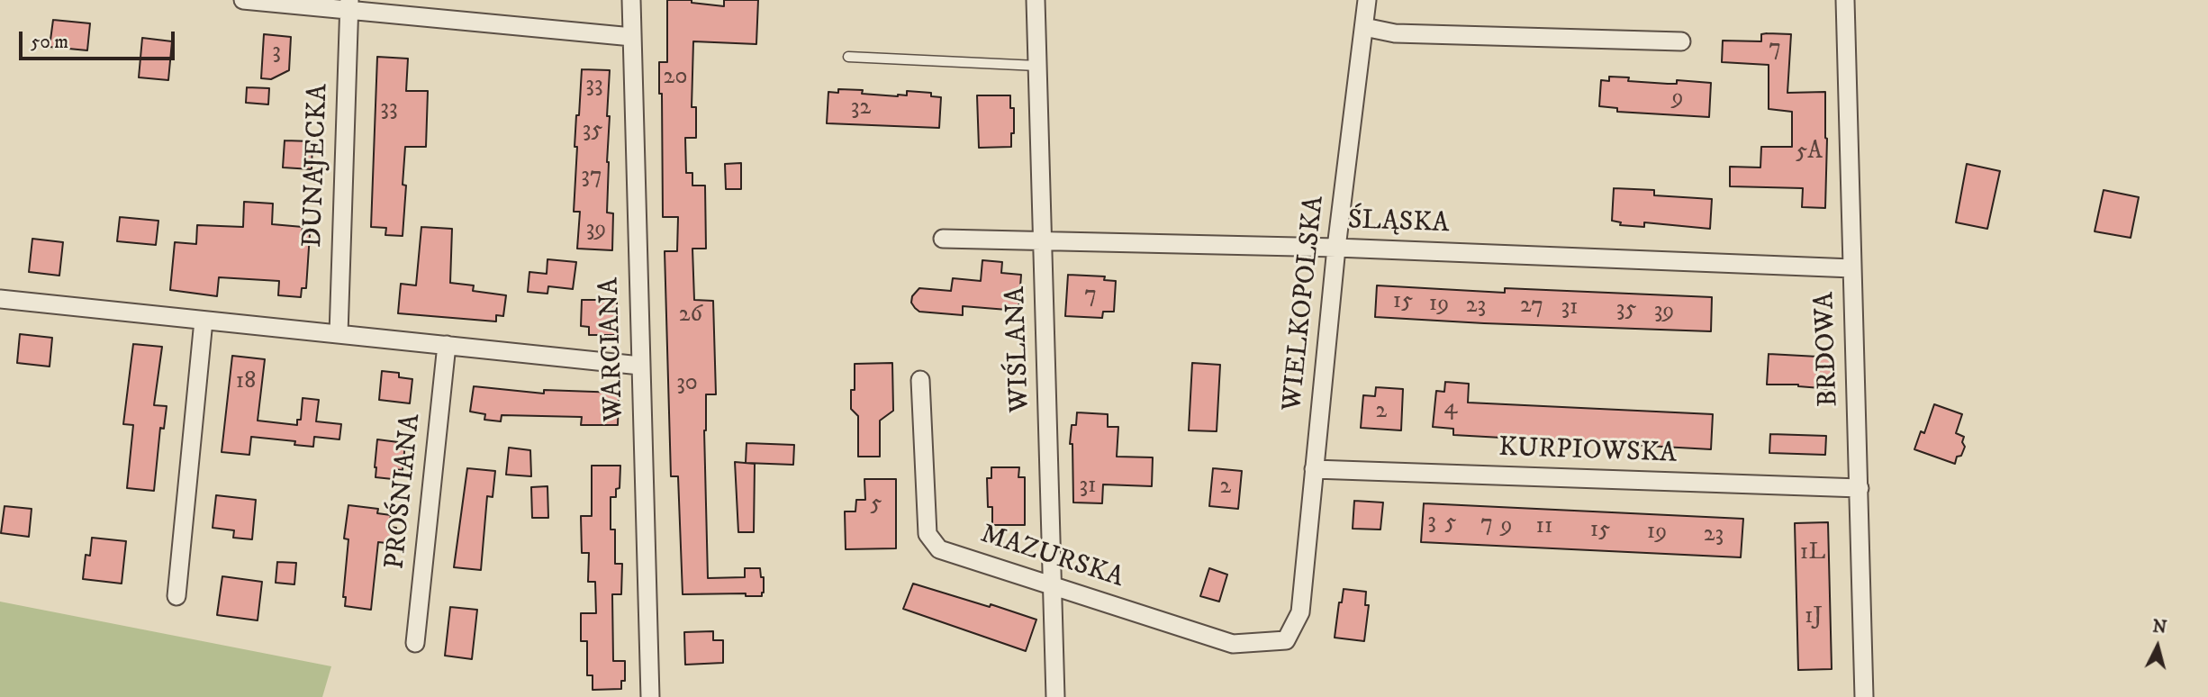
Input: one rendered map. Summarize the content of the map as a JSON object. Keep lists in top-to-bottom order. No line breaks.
{"streets":{"street":["DUNAJECKA","ŚLĄSKA","WIELKOPOLSKA","WARCIANA","WIŚLANA","BRDOWA","KURPIOWSKA","PROŚNIANA","MAZURSKA"]},"crossings":[["ŚLĄSKA","WIELKOPOLSKA"],["ŚLĄSKA","WIŚLANA"],["ŚLĄSKA","BRDOWA"],["WIELKOPOLSKA","KURPIOWSKA"],["WIELKOPOLSKA","MAZURSKA"],["WIŚLANA","MAZURSKA"],["BRDOWA","KURPIOWSKA"]],"house_numbers":["7","3","20","33","9","32","33","35","5A","37","39","7","15","19","23","27","31","35","39","26","18","30","4","2","31","2","5","3","5","7","9","11","15","19","23","1L","1J"],"scale_bar":"50 m","north":"top"}
